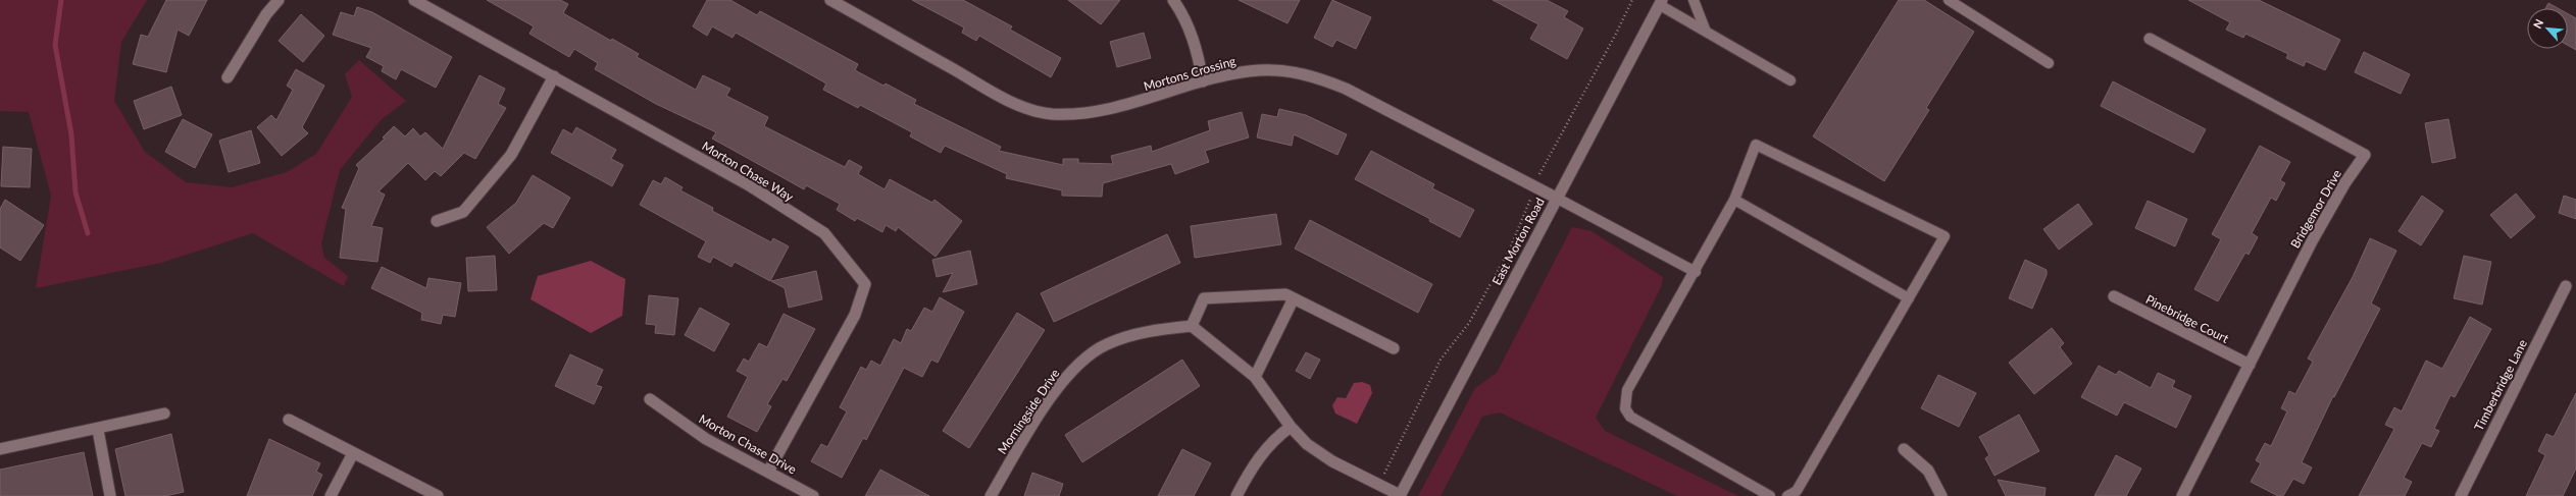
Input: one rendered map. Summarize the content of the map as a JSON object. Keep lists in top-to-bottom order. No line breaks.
{"streets":{"street":["Mortons Crossing","Morton Chase Way","Bridgemor Drive","East Morton Road","Pinebridge Court","Timberbridge Lane","Morningside Drive","Morton Chase Drive"]},"crossings":[["Mortons Crossing","East Morton Road"],["Morton Chase Way","Morton Chase Drive"],["Bridgemor Drive","Pinebridge Court"]],"north":"top left"}
